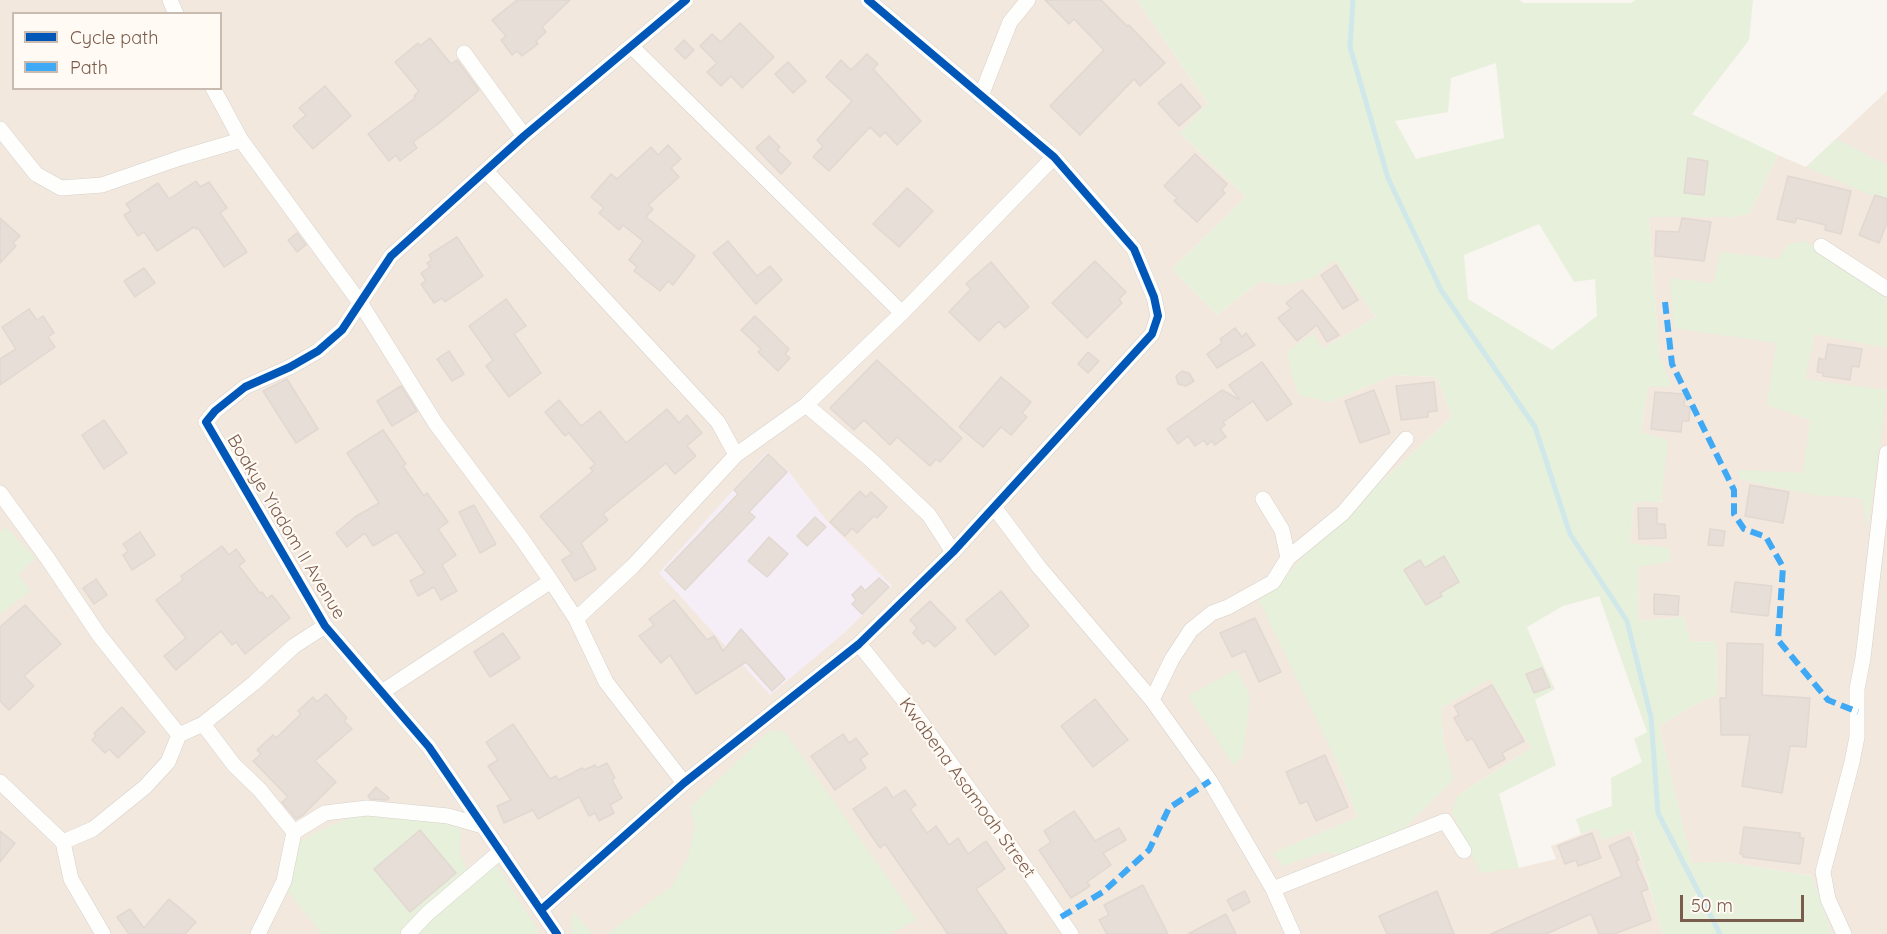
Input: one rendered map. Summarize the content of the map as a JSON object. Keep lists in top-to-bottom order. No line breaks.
{"streets":{"street":["Boakye Yiadom II Avenue","Kwabena Asamoah Street"]},"legend":["Cycle path","Path"],"scale_bar":"50 m"}
